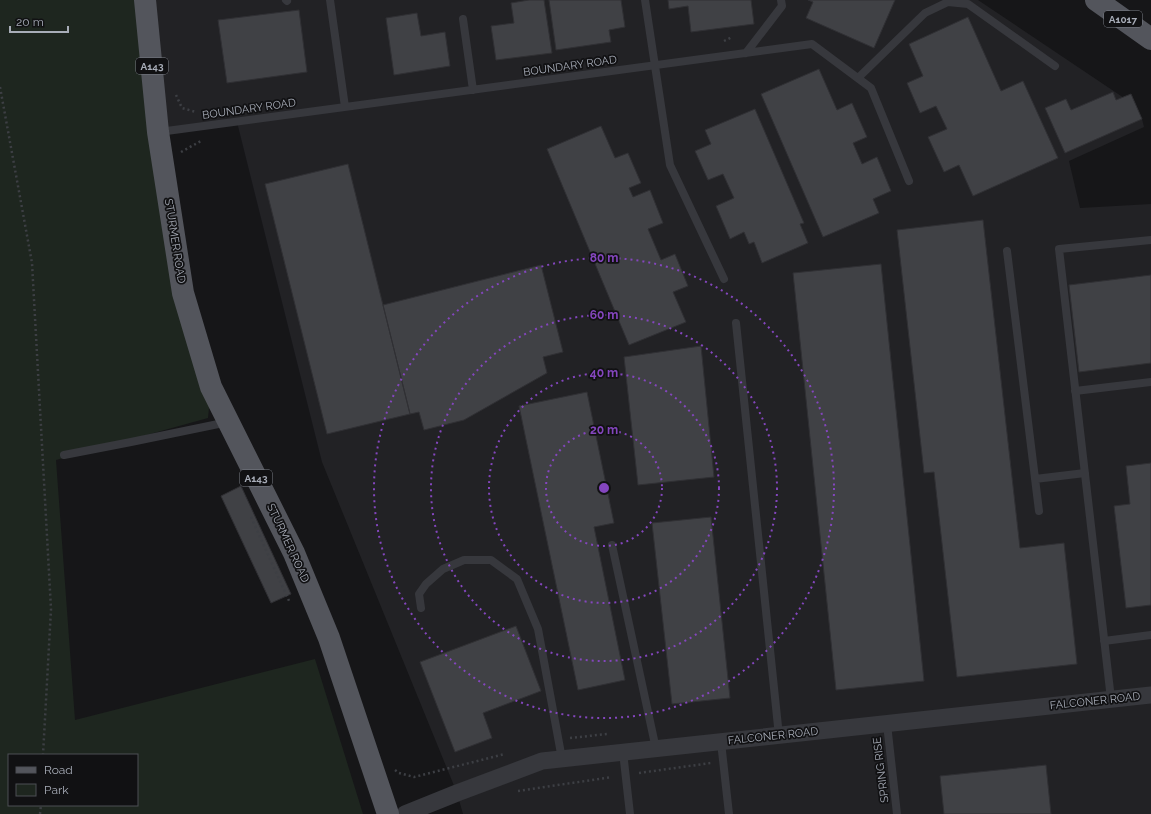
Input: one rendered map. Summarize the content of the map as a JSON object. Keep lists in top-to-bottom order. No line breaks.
{"streets":{"main road":["A1017","A143","STURMER ROAD"],"street":["FALCONER ROAD"],"lane":["BOUNDARY ROAD","SPRING RISE"]},"crossings":[["A143","BOUNDARY ROAD"],["A143","STURMER ROAD"],["BOUNDARY ROAD","STURMER ROAD"],["FALCONER ROAD","SPRING RISE"]],"legend":["Road","Park"],"scale_bar":"20 m","rings":["80 m","60 m","40 m","20 m"]}
